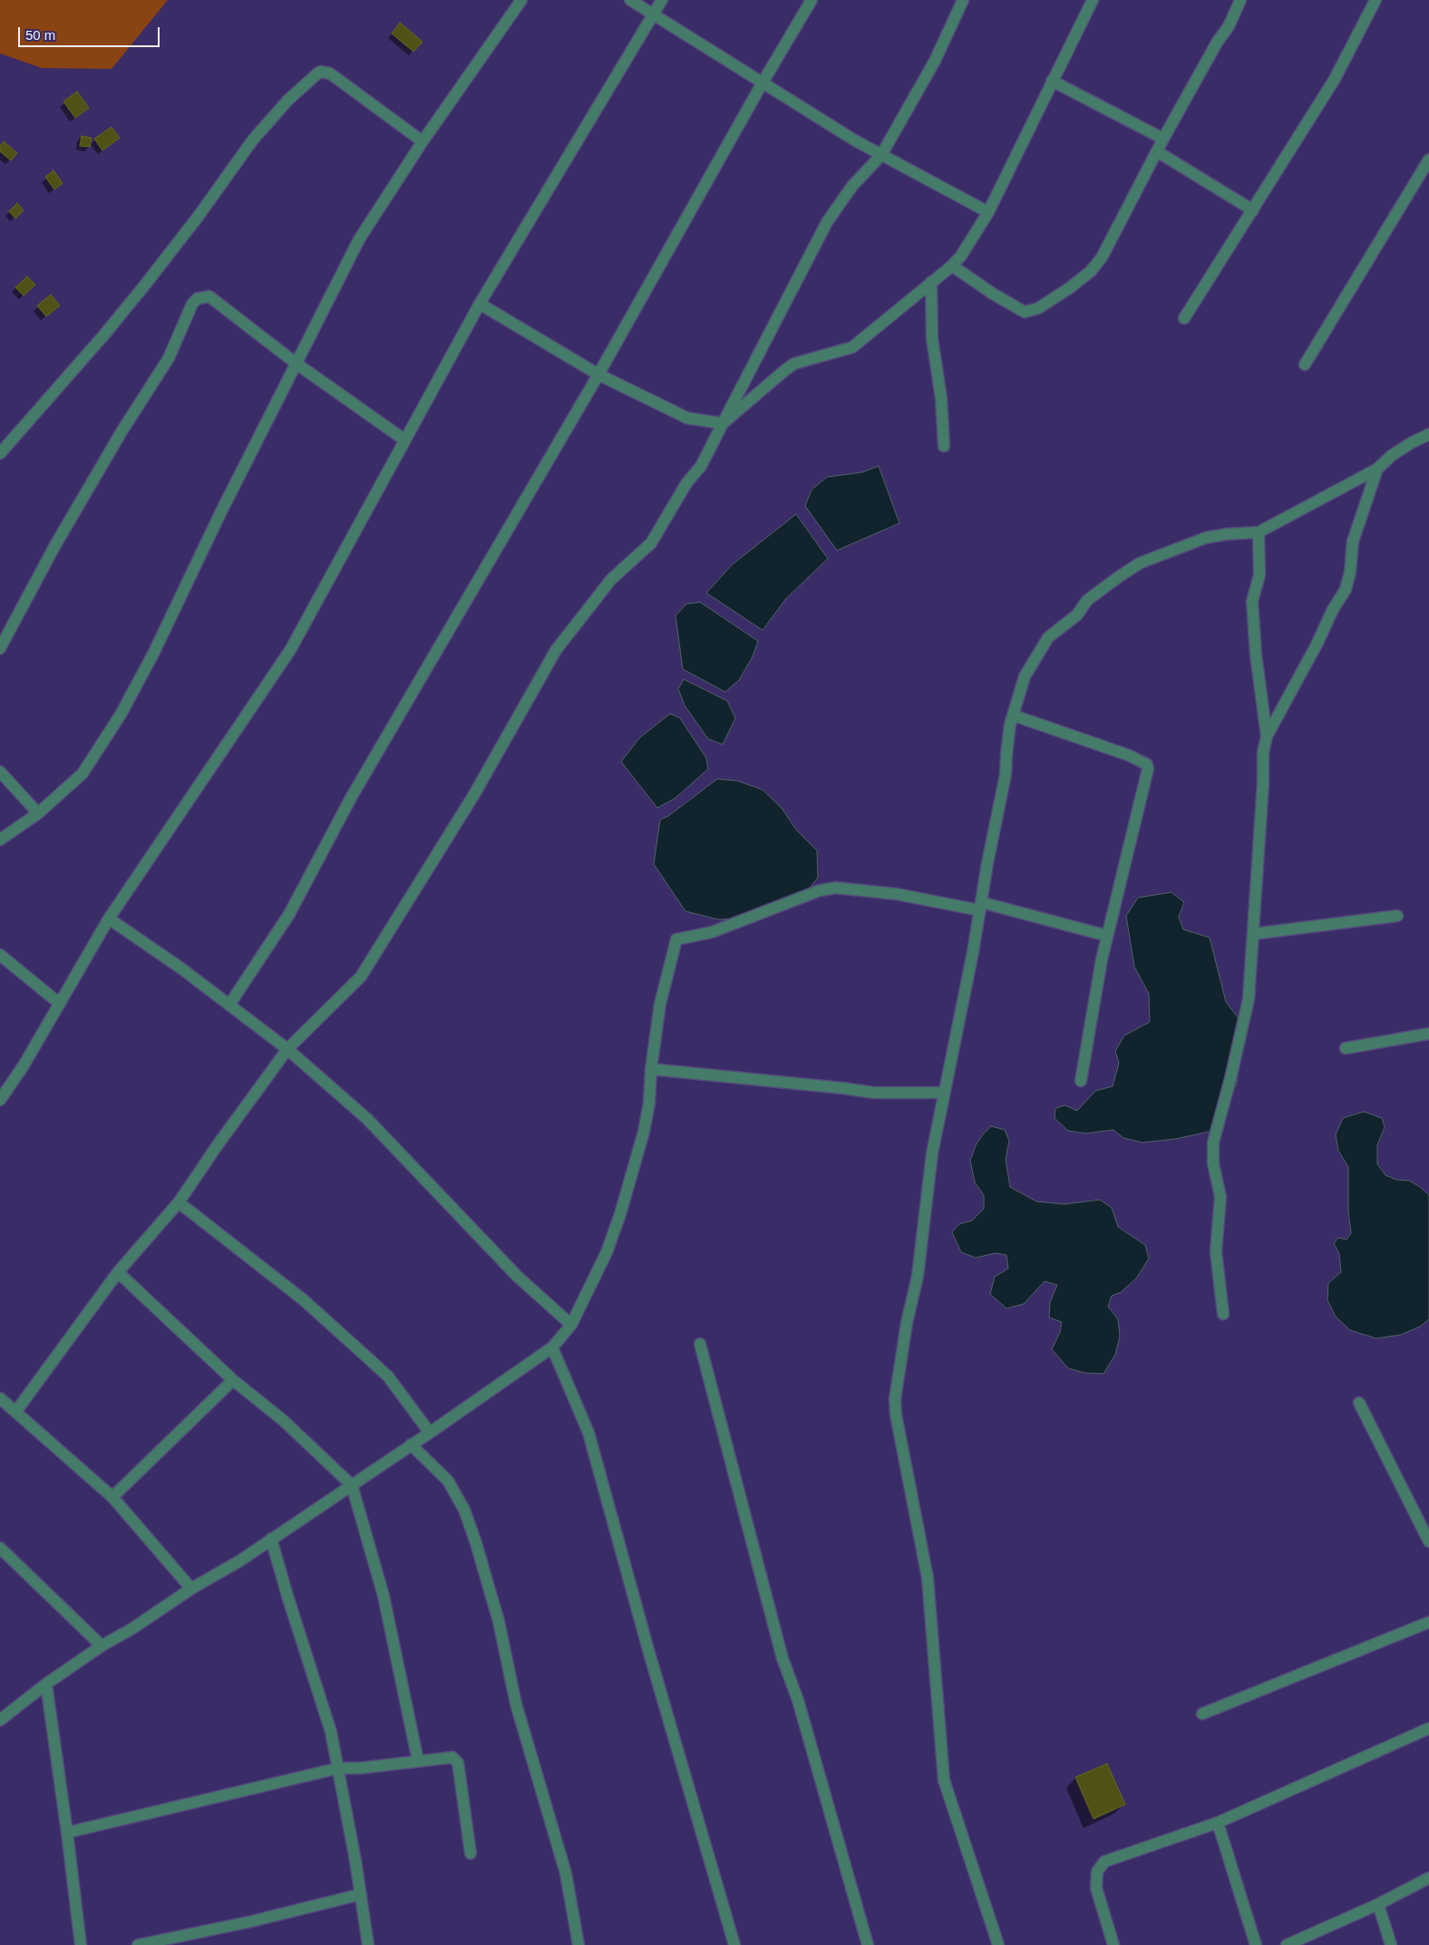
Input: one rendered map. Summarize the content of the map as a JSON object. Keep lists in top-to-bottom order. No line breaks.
{"scale_bar":"50 m"}
